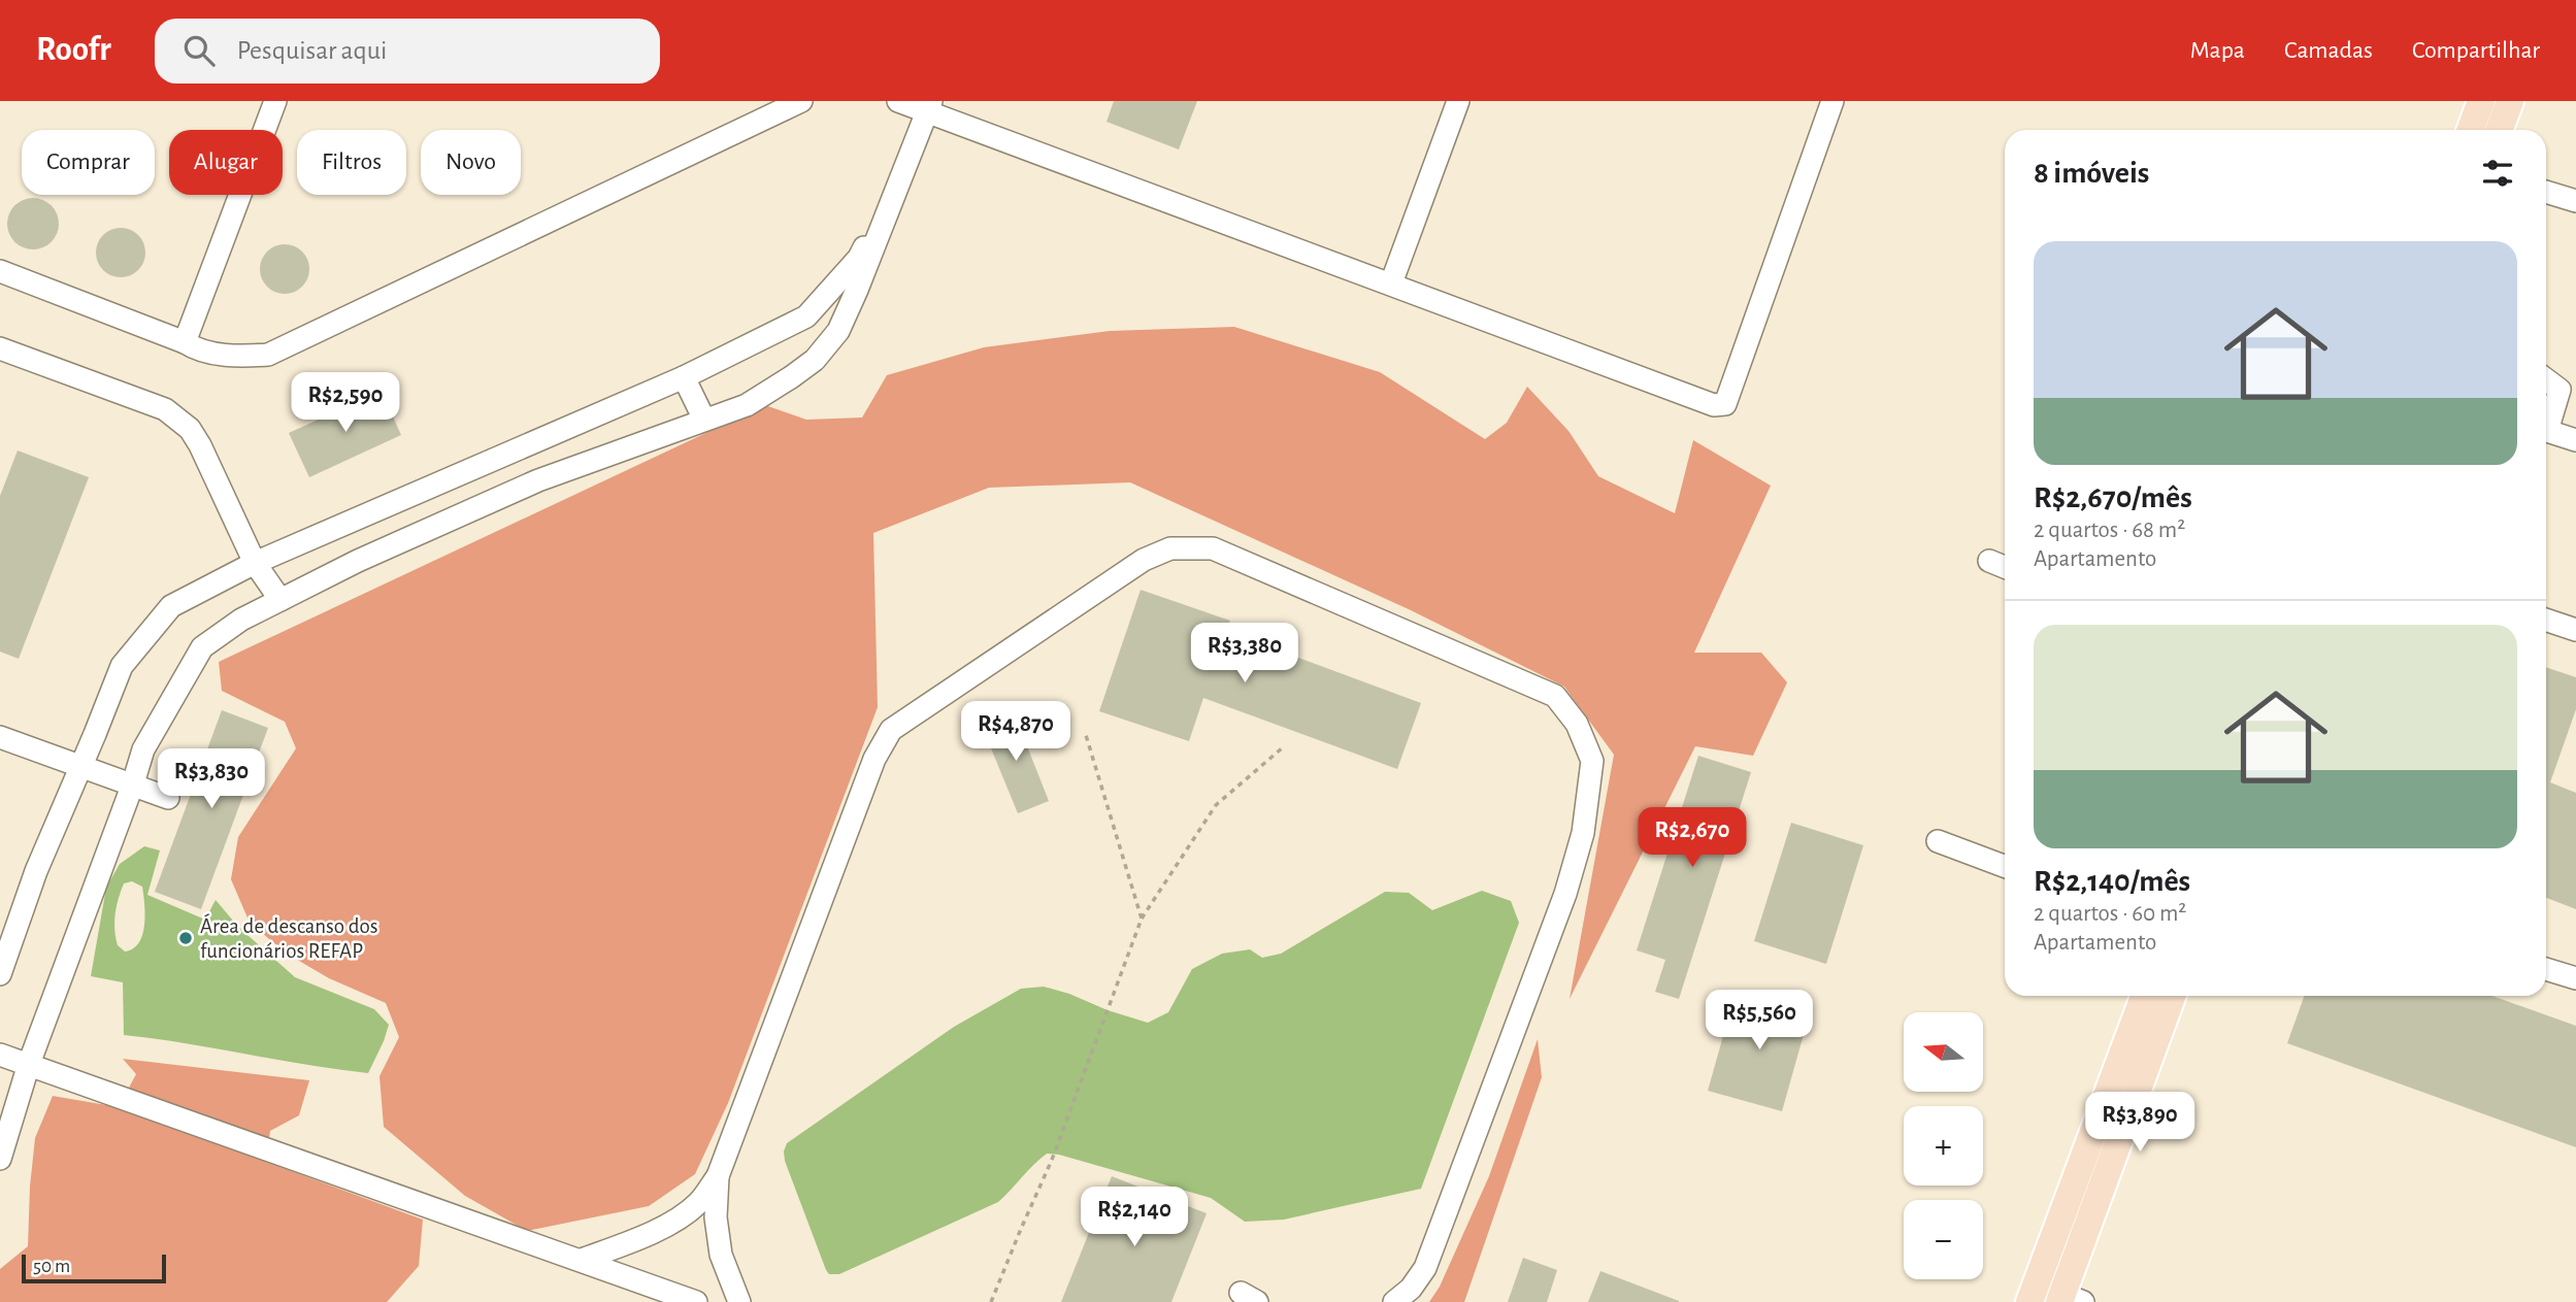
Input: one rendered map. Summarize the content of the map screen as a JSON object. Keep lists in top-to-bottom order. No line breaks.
{"places":["Área de descanso dos funcionários REFAP"],"scale_bar":"50 m","north":"left","page":{"header":"Roofr","search":"Pesquisar aqui","nav":["Mapa","Camadas","Compartilhar"],"chip":["Comprar","Alugar","Filtros","Novo"],"heading":"8 imóveis","list":[{"name":"R$2,670/mês","note":"2 quartos · 68 m² · Apartamento"},{"name":"R$2,140/mês","note":"2 quartos · 60 m² · Apartamento"}],"price":["R$2,590","R$3,380","R$4,870","R$3,830","R$2,670","R$5,560","R$3,890","R$2,140"],"map_buttons":["+","−"],"scale":"50 m"}}
